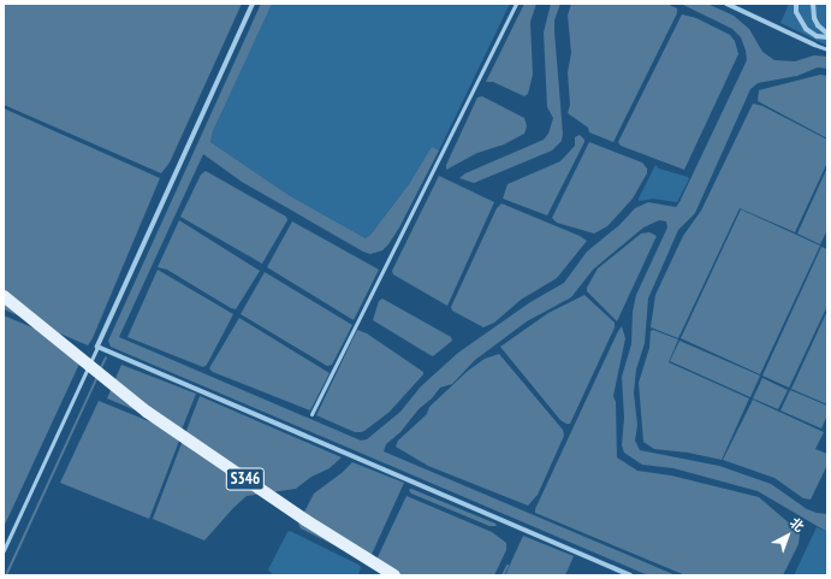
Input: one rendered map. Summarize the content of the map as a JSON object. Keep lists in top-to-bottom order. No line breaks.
{"streets":{"main road":["S346"]},"north":"top right"}
